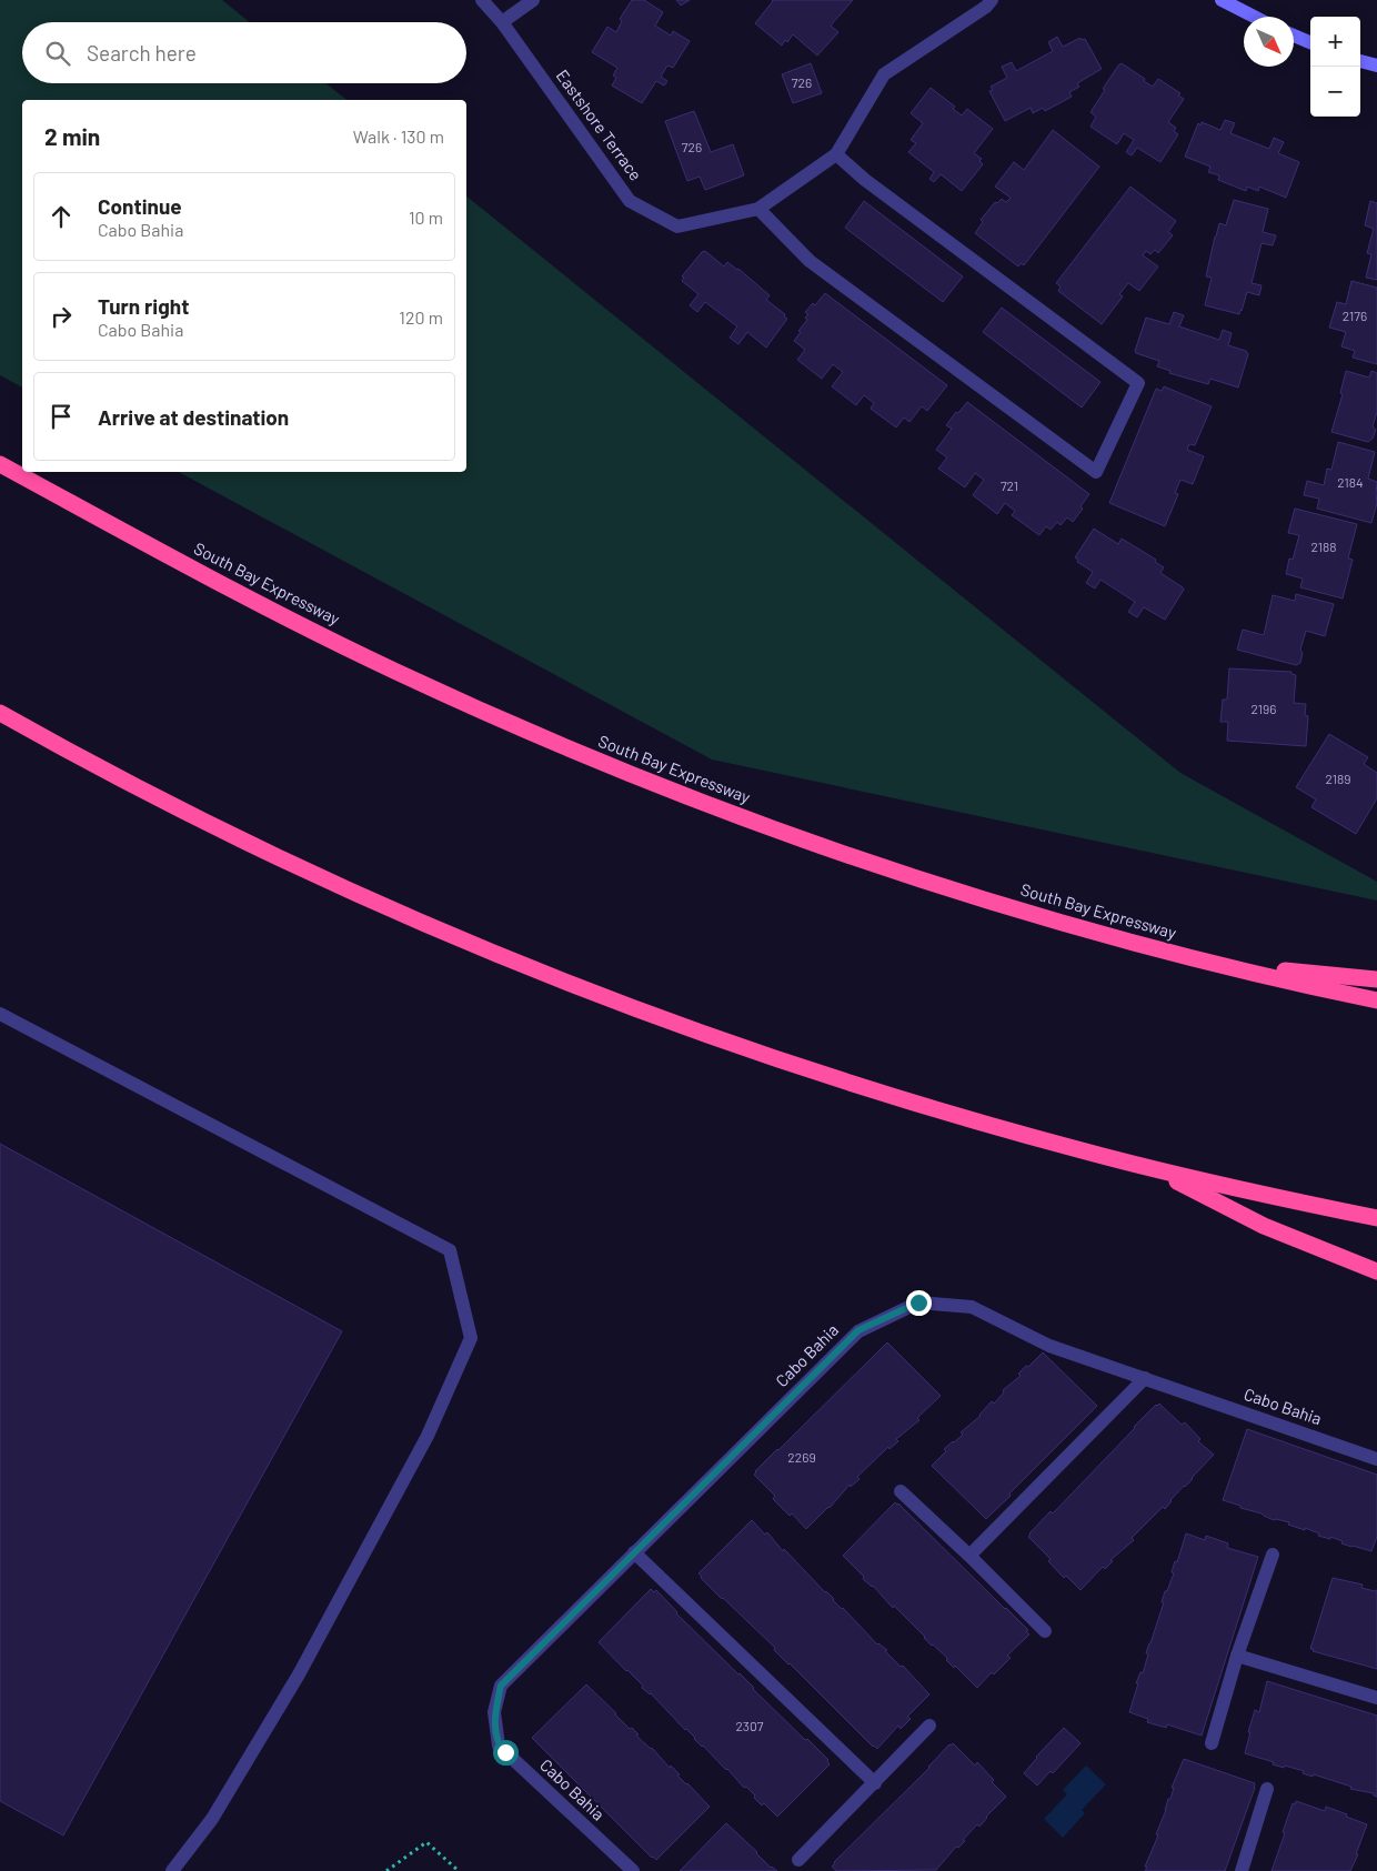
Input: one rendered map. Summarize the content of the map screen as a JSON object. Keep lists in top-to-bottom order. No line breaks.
{"streets":{"highway":["South Bay Expressway"],"street":["Eastshore Terrace","Cabo Bahia"]},"house_numbers":["726","726","2176","2184","721","2188","2196","2189","2269","2307"],"north":"bottom right","page":{"map_buttons":["+","−"],"search":"Search here","heading":["2 min","Walk · 130 m"],"list":[["Continue","Cabo Bahia","10 m"],["Turn right","Cabo Bahia","120 m"],"Arrive at destination"]}}
